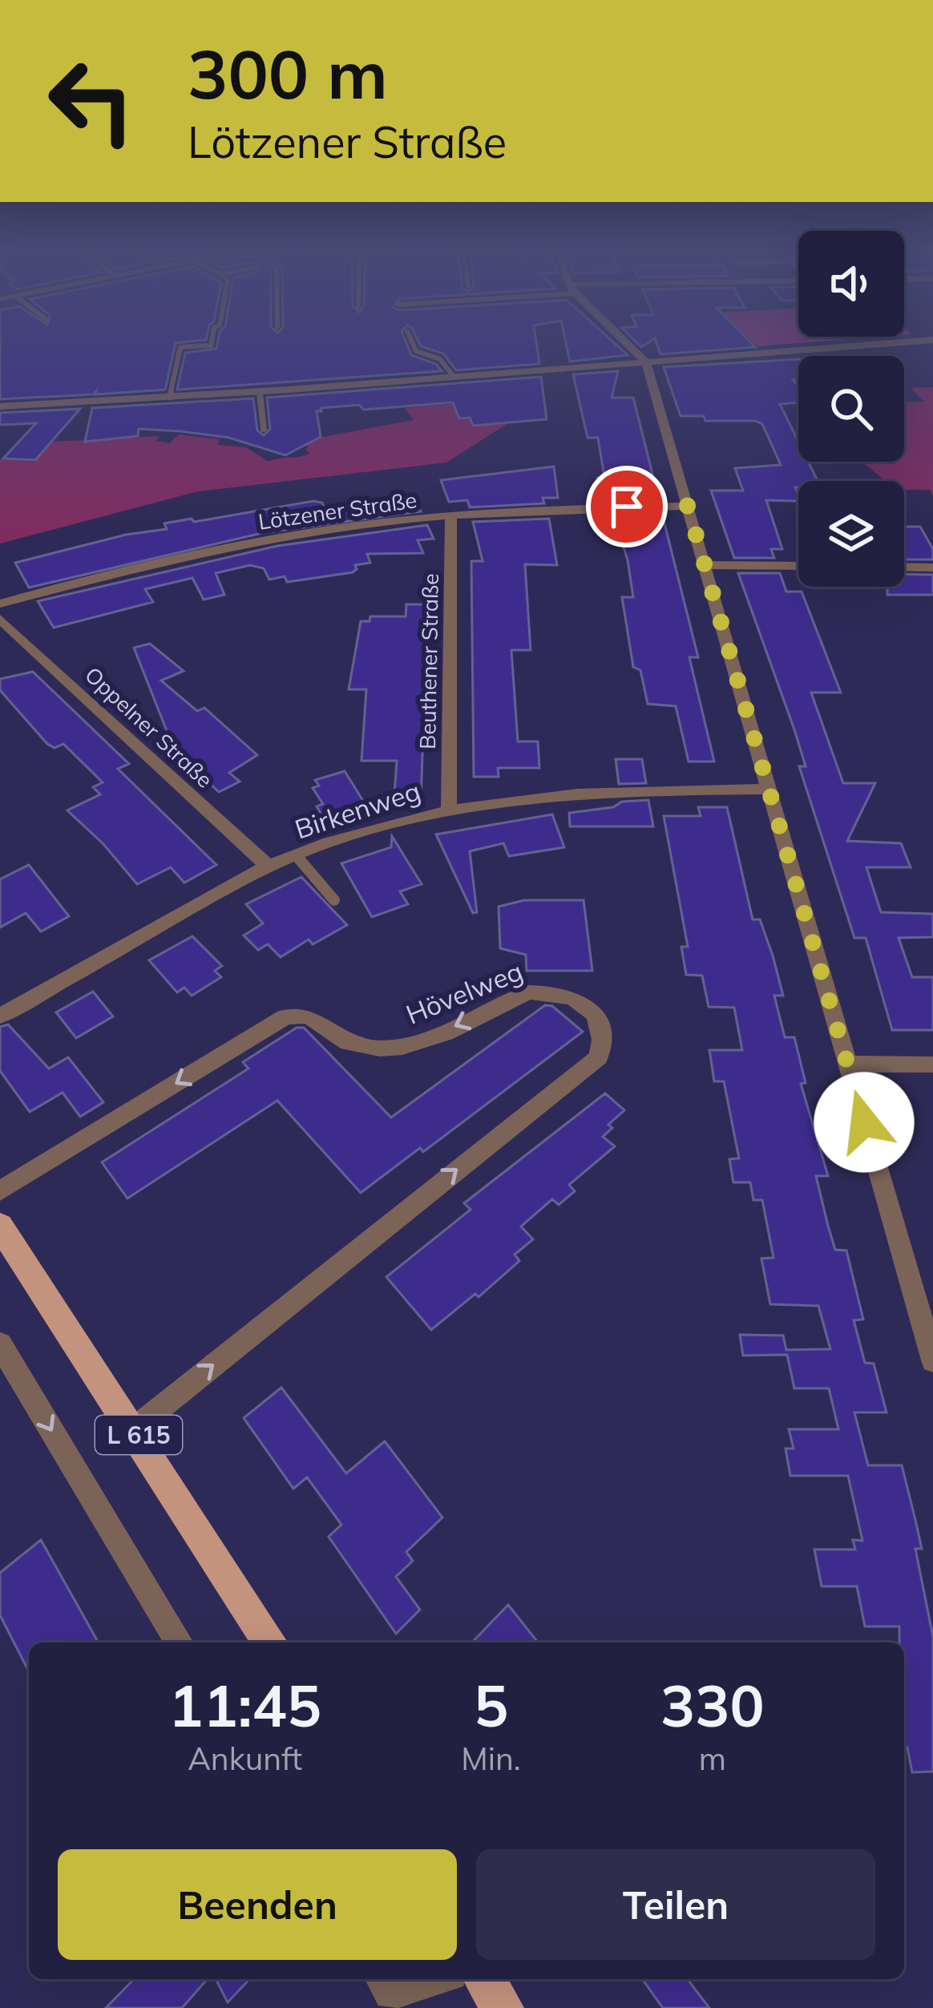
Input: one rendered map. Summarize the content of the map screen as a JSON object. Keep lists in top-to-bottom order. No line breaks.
{"streets":{"main road":["L 615"],"street":["Lötzener Straße","Beuthener Straße","Oppelner Straße","Birkenweg","Hövelweg"]},"crossings":[["Lötzener Straße","Beuthener Straße"],["Beuthener Straße","Birkenweg"],["Oppelner Straße","Birkenweg"],["Hövelweg","L 615"]],"page":{"turn":["300 m","Lötzener Straße"],"eta":["11:45","Ankunft","5","Min.","330","m"],"buttons":["Beenden","Teilen"]}}
